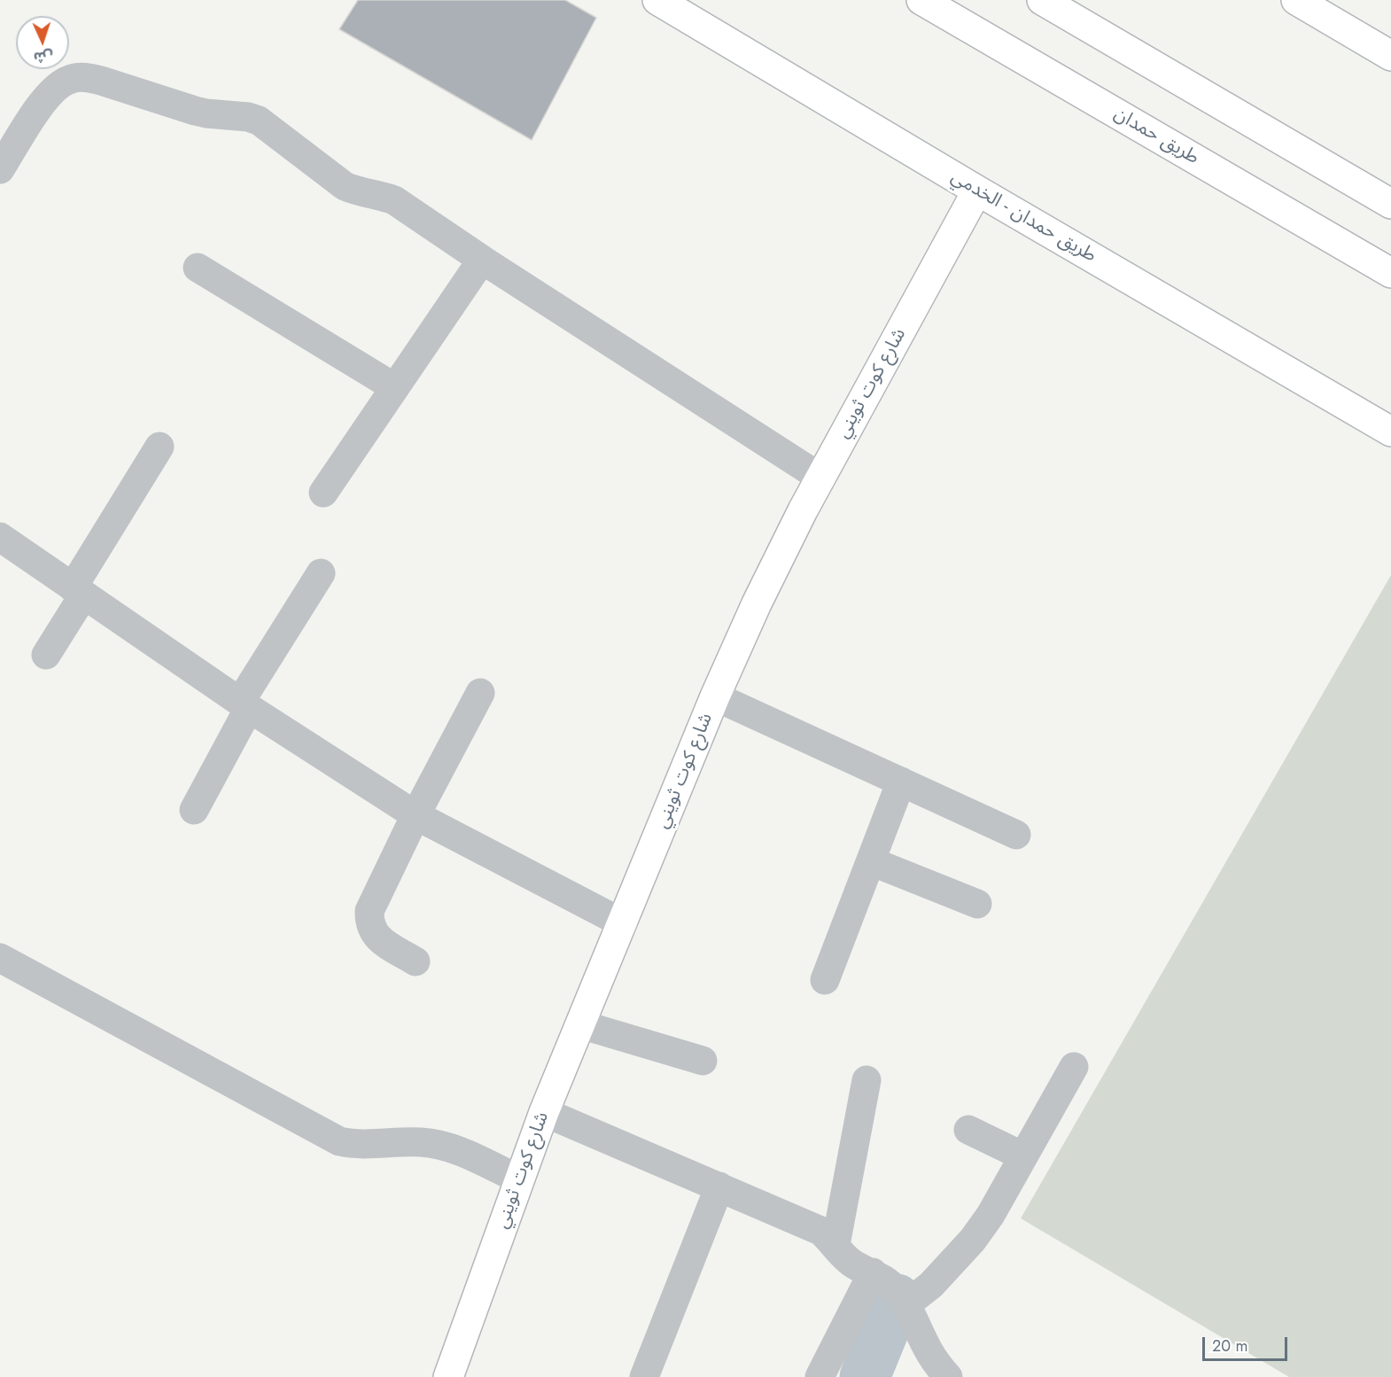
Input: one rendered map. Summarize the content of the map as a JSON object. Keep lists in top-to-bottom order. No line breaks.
{"streets":{"main road":["طريق حمدان","طريق حمدان - الخدمي","شارع كوت ثويني"]},"crossings":[["طريق حمدان - الخدمي","شارع كوت ثويني"]],"scale_bar":"20 m","north":"bottom"}
